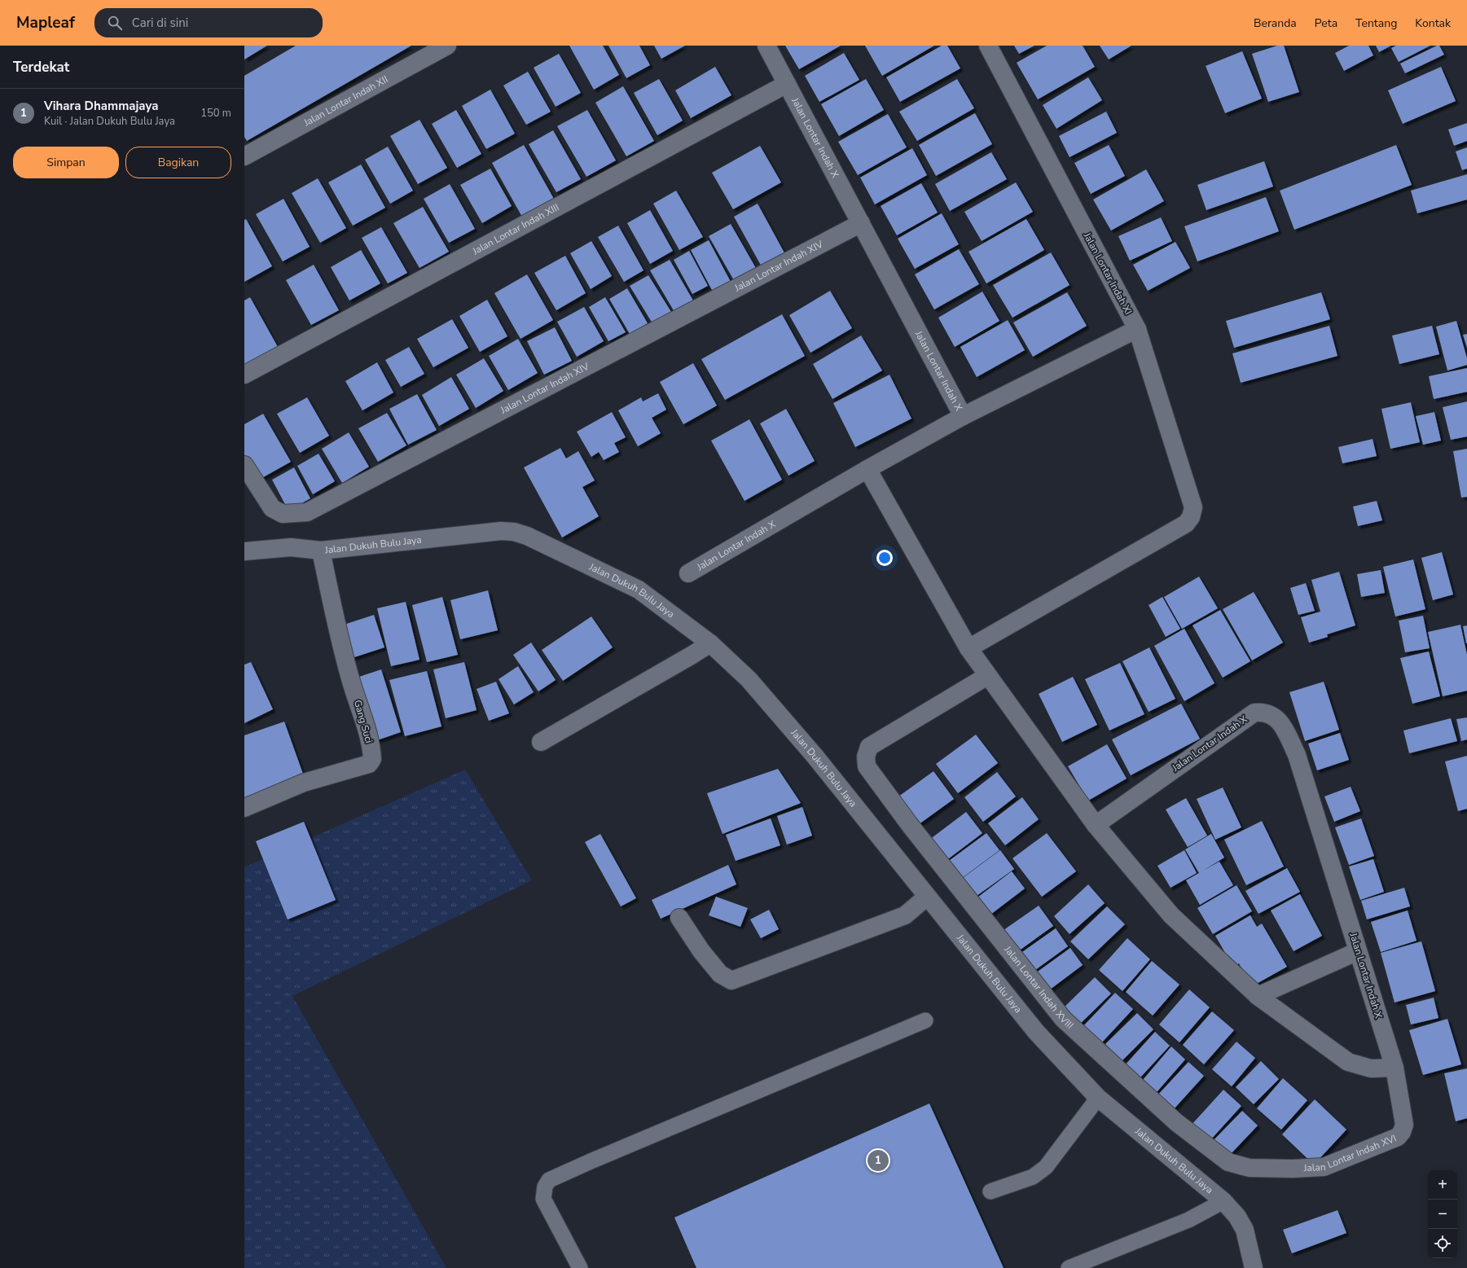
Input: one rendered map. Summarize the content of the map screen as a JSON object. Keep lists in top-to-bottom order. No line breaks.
{"streets":{"street":["Jalan Lontar Indah XII","Jalan Lontar Indah X","Jalan Lontar Indah XIII","Jalan Lontar Indah XIV","Jalan Lontar Indah XI","Jalan Dukuh Bulu Jaya","Gang Suci","Jalan Lontar Indah XVIII","Jalan Lontar Indah XVI"]},"crossings":[["Jalan Lontar Indah X","Jalan Lontar Indah XIII"],["Jalan Lontar Indah X","Jalan Lontar Indah XIV"],["Jalan Lontar Indah X","Jalan Lontar Indah XVI"],["Jalan Dukuh Bulu Jaya","Gang Suci"],["Jalan Lontar Indah XVIII","Jalan Lontar Indah XVI"]],"page":{"header":"Mapleaf","search":"Cari di sini","nav":["Beranda","Peta","Tentang","Kontak"],"heading":"Terdekat","list":[{"mark":"1","name":"Vihara Dhammajaya","note":"Kuil · Jalan Dukuh Bulu Jaya","value":"150 m"}],"buttons":["Simpan","Bagikan"],"pins":"1","map_buttons":["+","−"]}}
